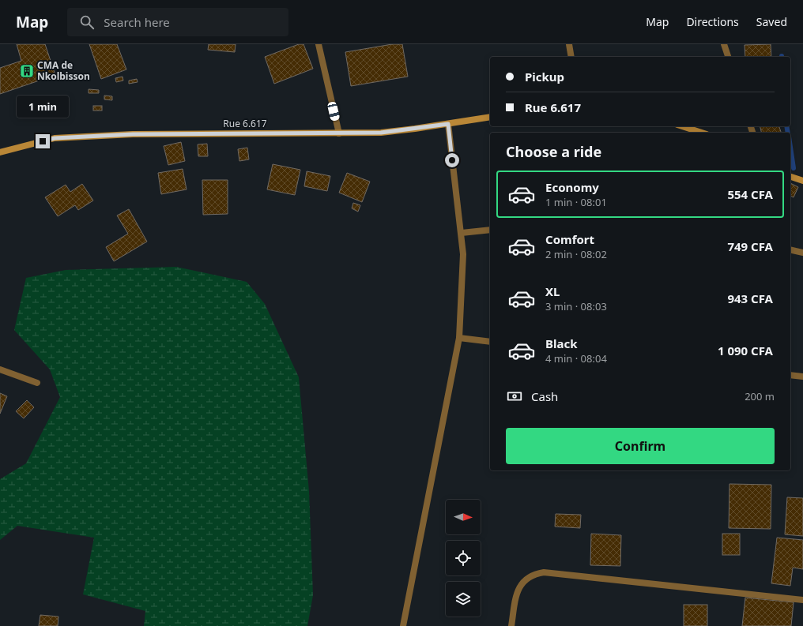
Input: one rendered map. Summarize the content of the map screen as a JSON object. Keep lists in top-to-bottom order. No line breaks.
{"streets":{"street":["Rue 6.617"]},"places":{"building":["CMA de Nkolbisson"]},"north":"right","page":{"header":"Map","search":"Search here","nav":["Map","Directions","Saved"],"banner":["Pickup","Rue 6.617"],"bubble":"1 min","heading":"Choose a ride","list":[{"name":"Economy","note":"1 min · 08:01","value":"554 CFA"},{"name":"Comfort","note":"2 min · 08:02","value":"749 CFA"},{"name":"XL","note":"3 min · 08:03","value":"943 CFA"},{"name":"Black","note":"4 min · 08:04","value":"1 090 CFA"}],"pay":["Cash","200 m"],"buttons":"Confirm"}}
